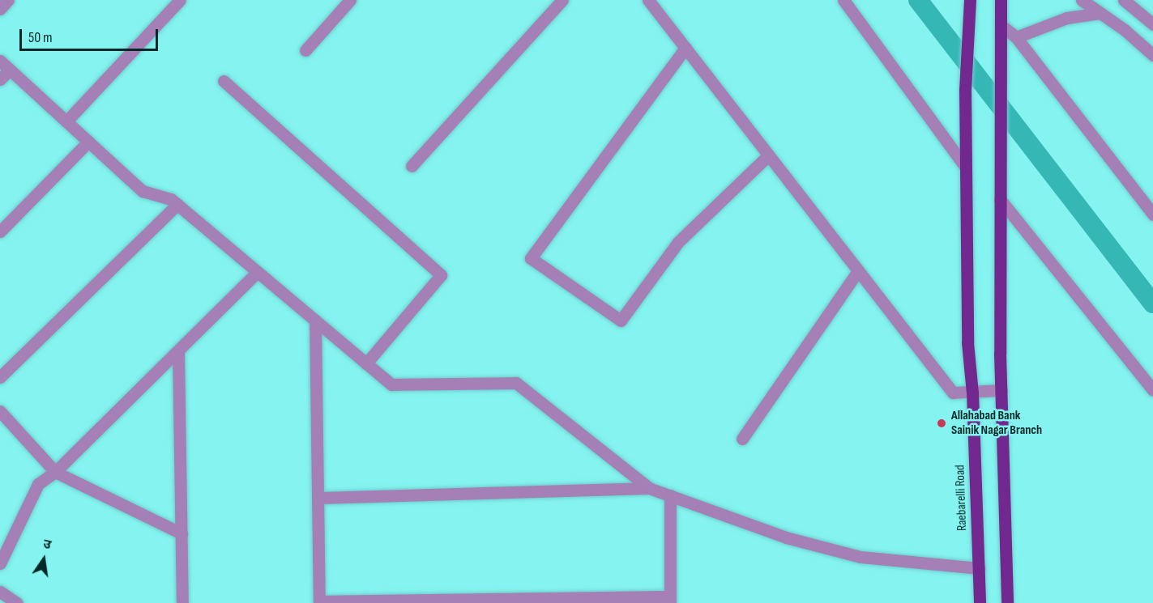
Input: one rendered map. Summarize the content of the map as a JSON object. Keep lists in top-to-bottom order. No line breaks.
{"streets":{"main road":["Raebarelli Road"]},"places":["Allahabad Bank Sainik Nagar Branch"],"scale_bar":"50 m","north":"top"}
